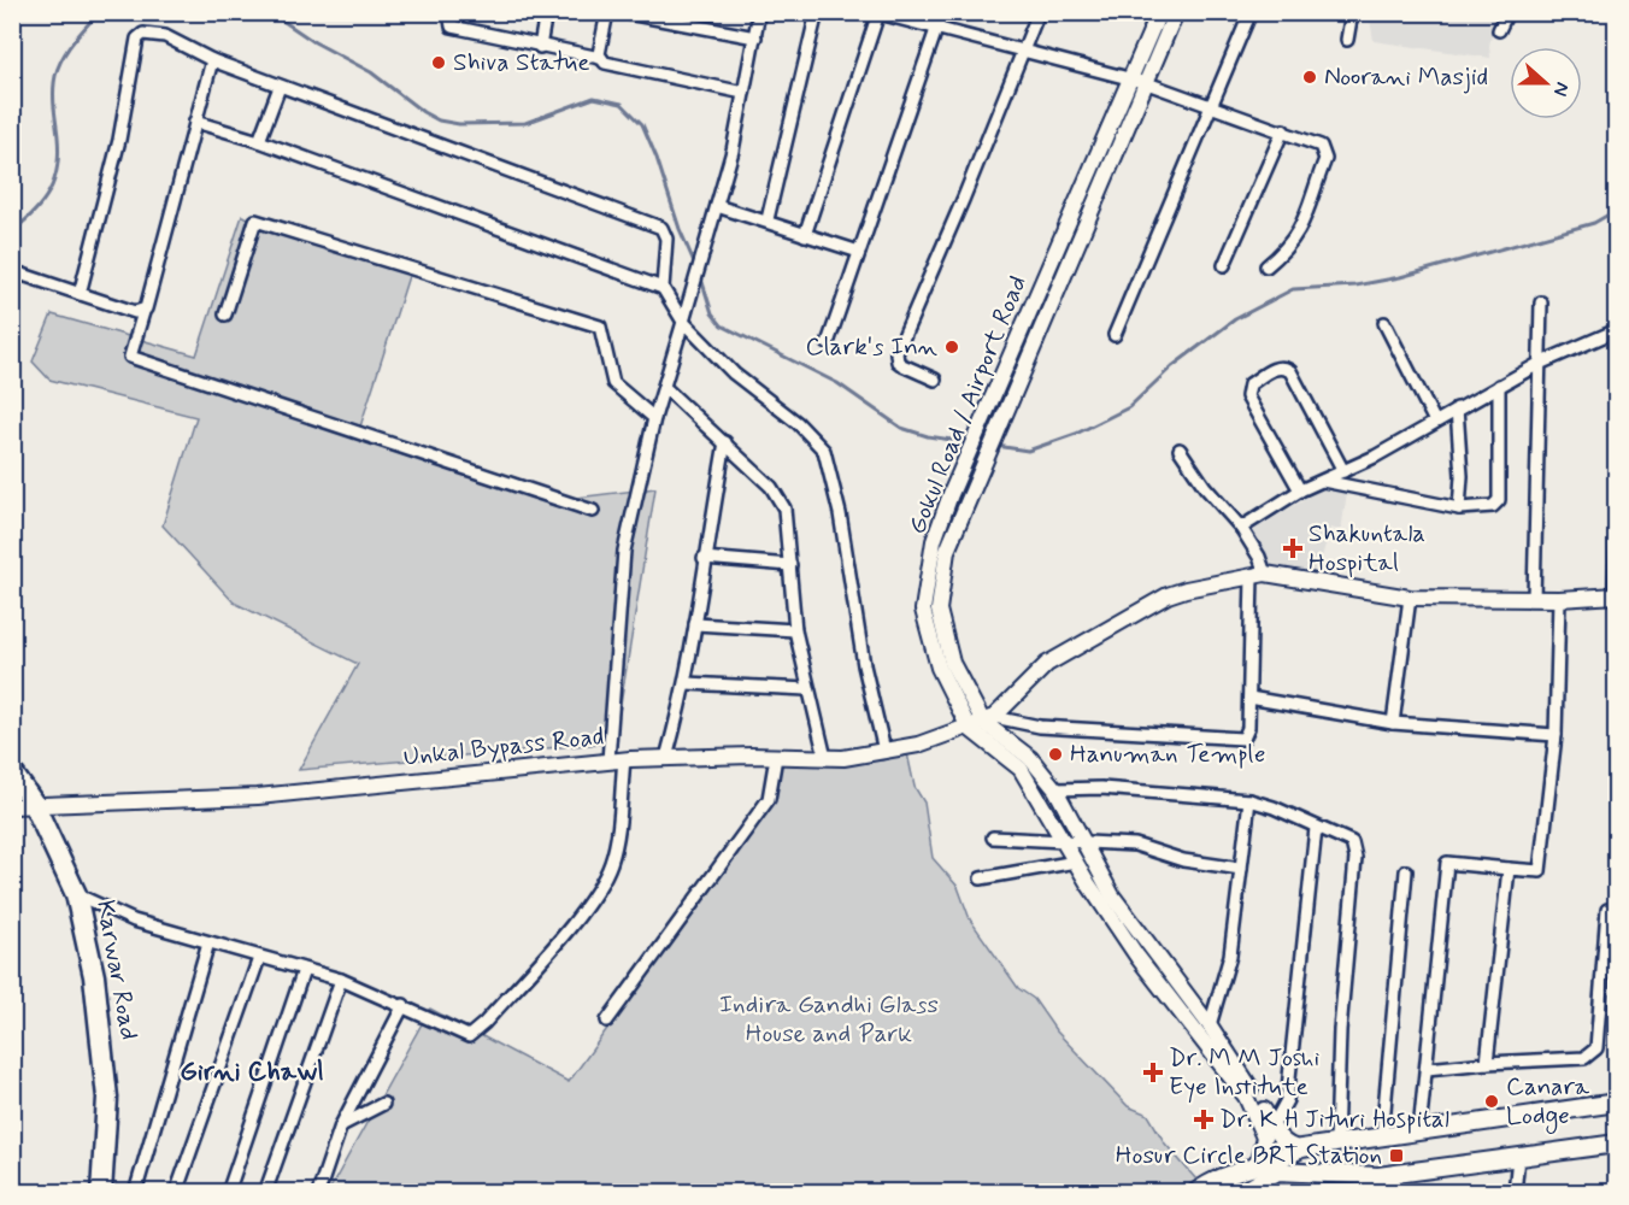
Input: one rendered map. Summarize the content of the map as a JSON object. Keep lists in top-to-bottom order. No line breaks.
{"streets":{"highway":["Karwar Road"],"main road":["Gokul Road / Airport Road","Unkal Bypass Road"]},"crossings":[["Gokul Road / Airport Road","Unkal Bypass Road"],["Unkal Bypass Road","Karwar Road"]],"districts":["Girni Chawl"],"parks":["Indira Gandhi Glass House and Park"],"places":{"other":["Shiva Statue","Noorani Masjid","Clark's Inn","Hanuman Temple","Canara Lodge"],"health":["Shakuntala Hospital","Dr. M M Joshi Eye Institute","Dr. K H Jituri Hospital"],"transit":["Hosur Circle BRT Station"]},"north":"right"}
